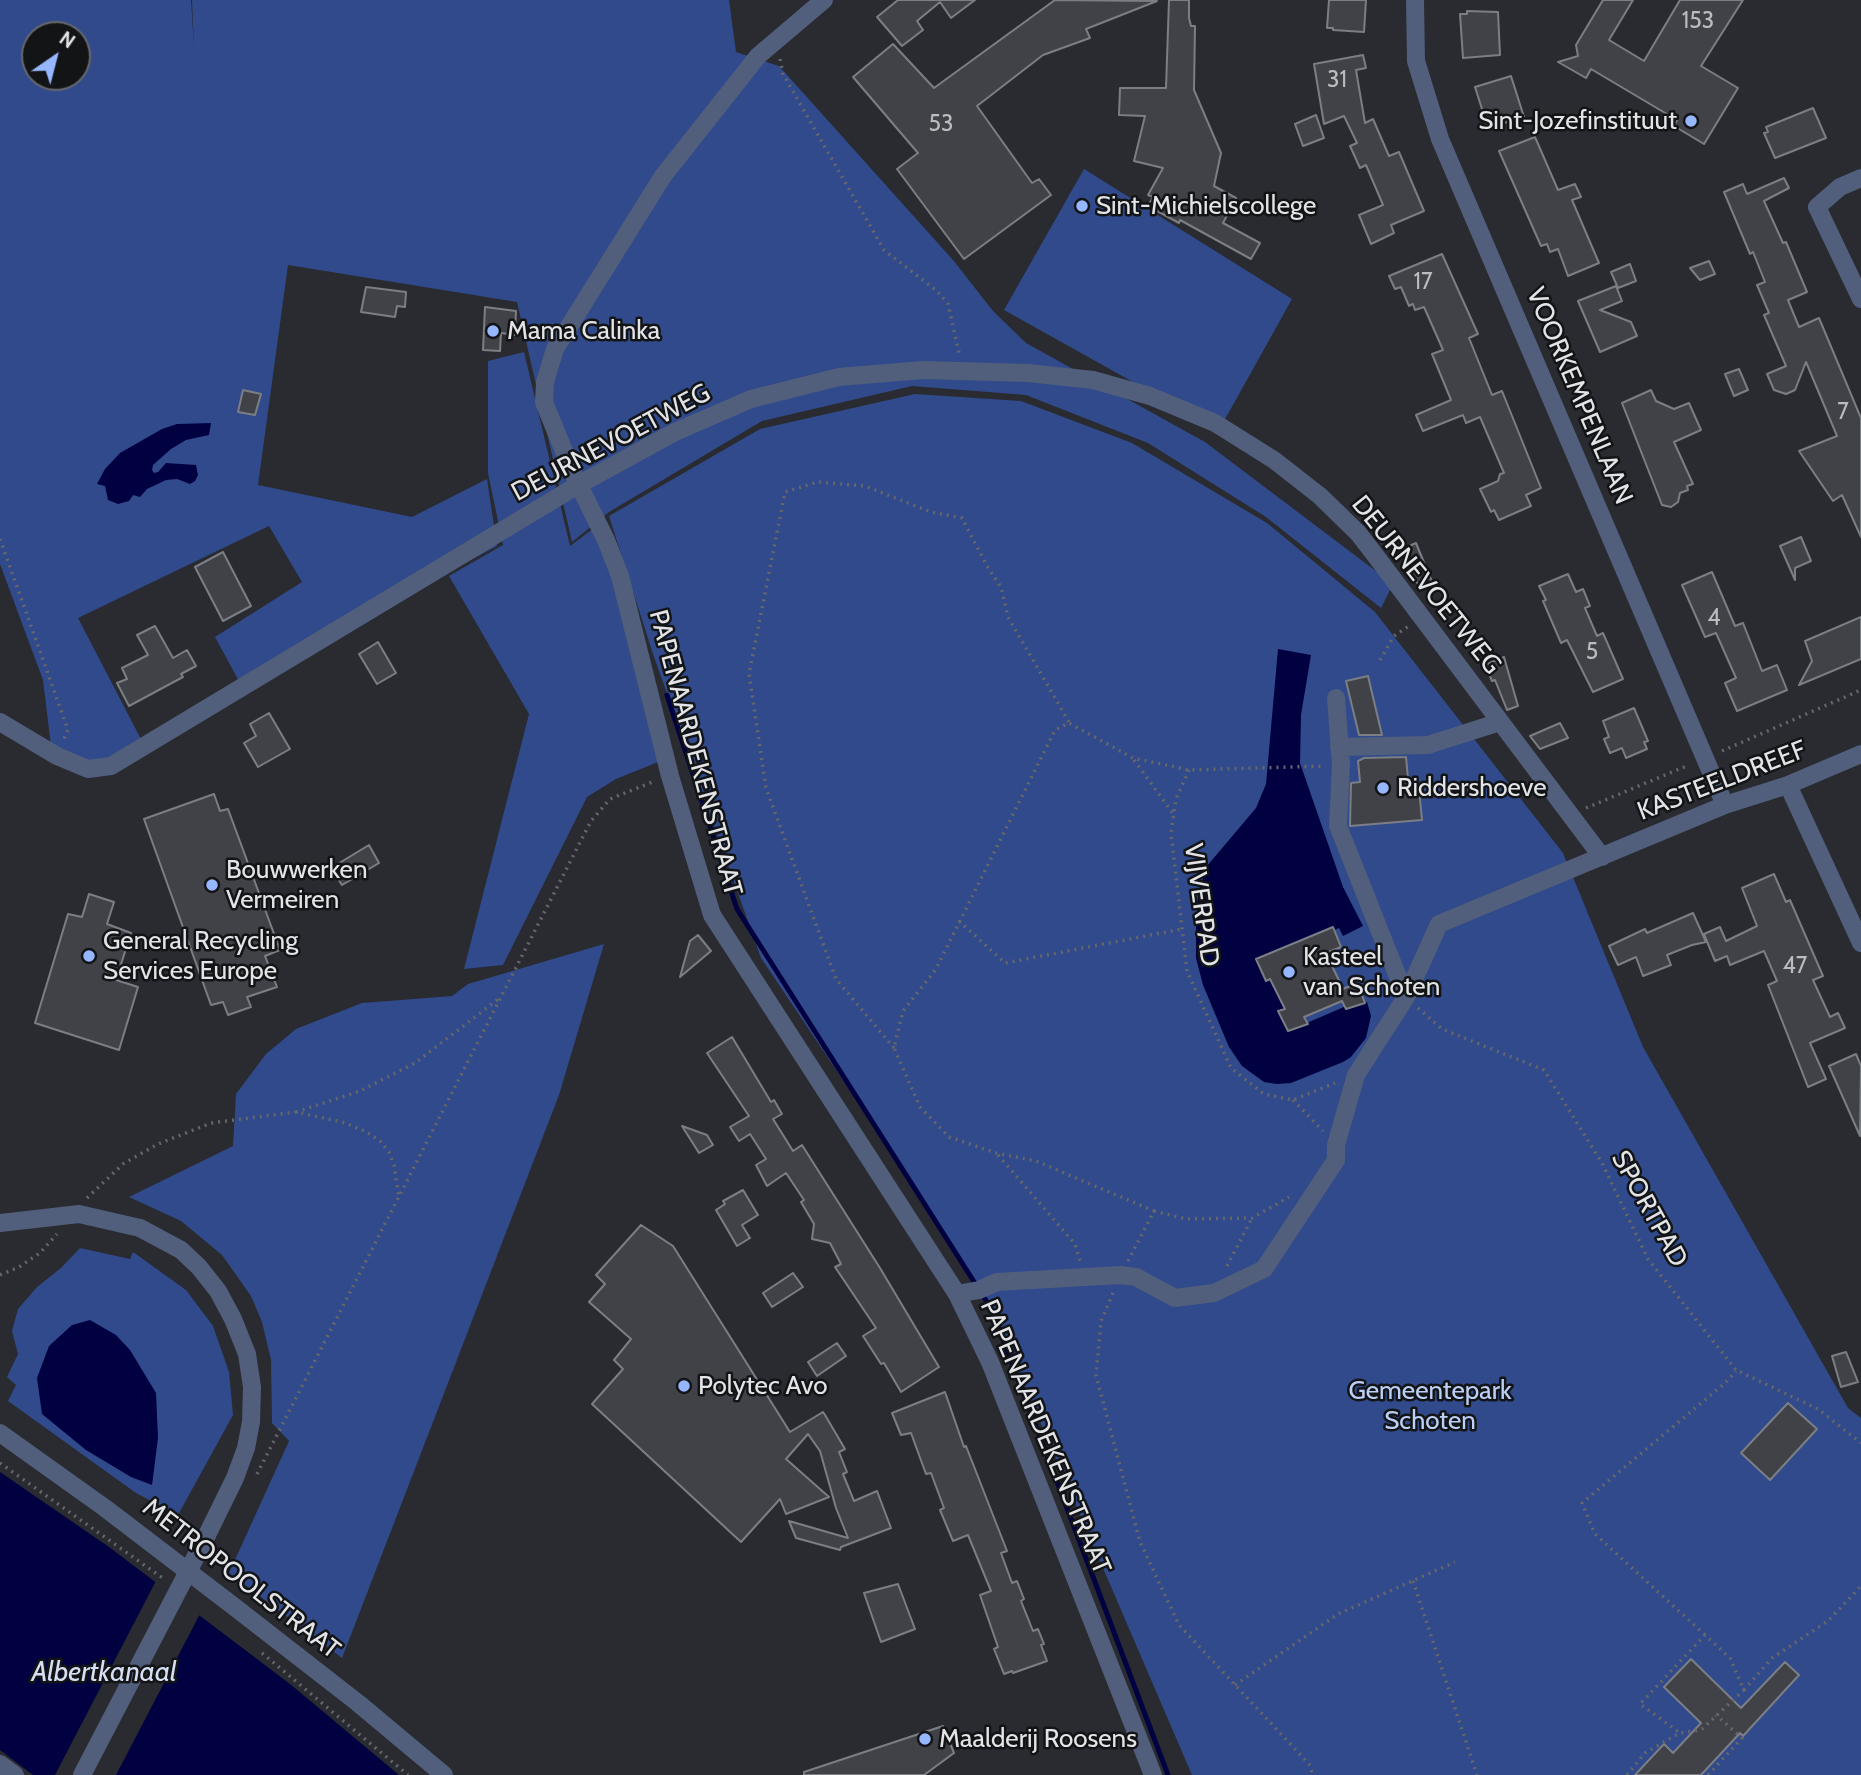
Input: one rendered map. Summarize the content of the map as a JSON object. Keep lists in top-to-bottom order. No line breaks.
{"streets":{"street":["VOORKEMPENLAAN","DEURNEVOETWEG","PAPENAARDEKENSTRAAT","KASTEELDREEF","METROPOOLSTRAAT"],"path":["VIJVERPAD","SPORTPAD"]},"crossings":[["VOORKEMPENLAAN","KASTEELDREEF"],["DEURNEVOETWEG","PAPENAARDEKENSTRAAT"],["DEURNEVOETWEG","KASTEELDREEF"],["KASTEELDREEF","SPORTPAD"]],"water":["Albertkanaal"],"parks":["Gemeentepark Schoten"],"places":["Sint-Jozefinstituut","Sint-Michielscollege","Mama Calinka","Riddershoeve","Bouwwerken Vermeiren","General Recycling Services Europe","Kasteel van Schoten","Polytec Avo","Maalderij Roosens"],"house_numbers":["153","31","53","17","7","4","5","47"],"north":"top right"}
